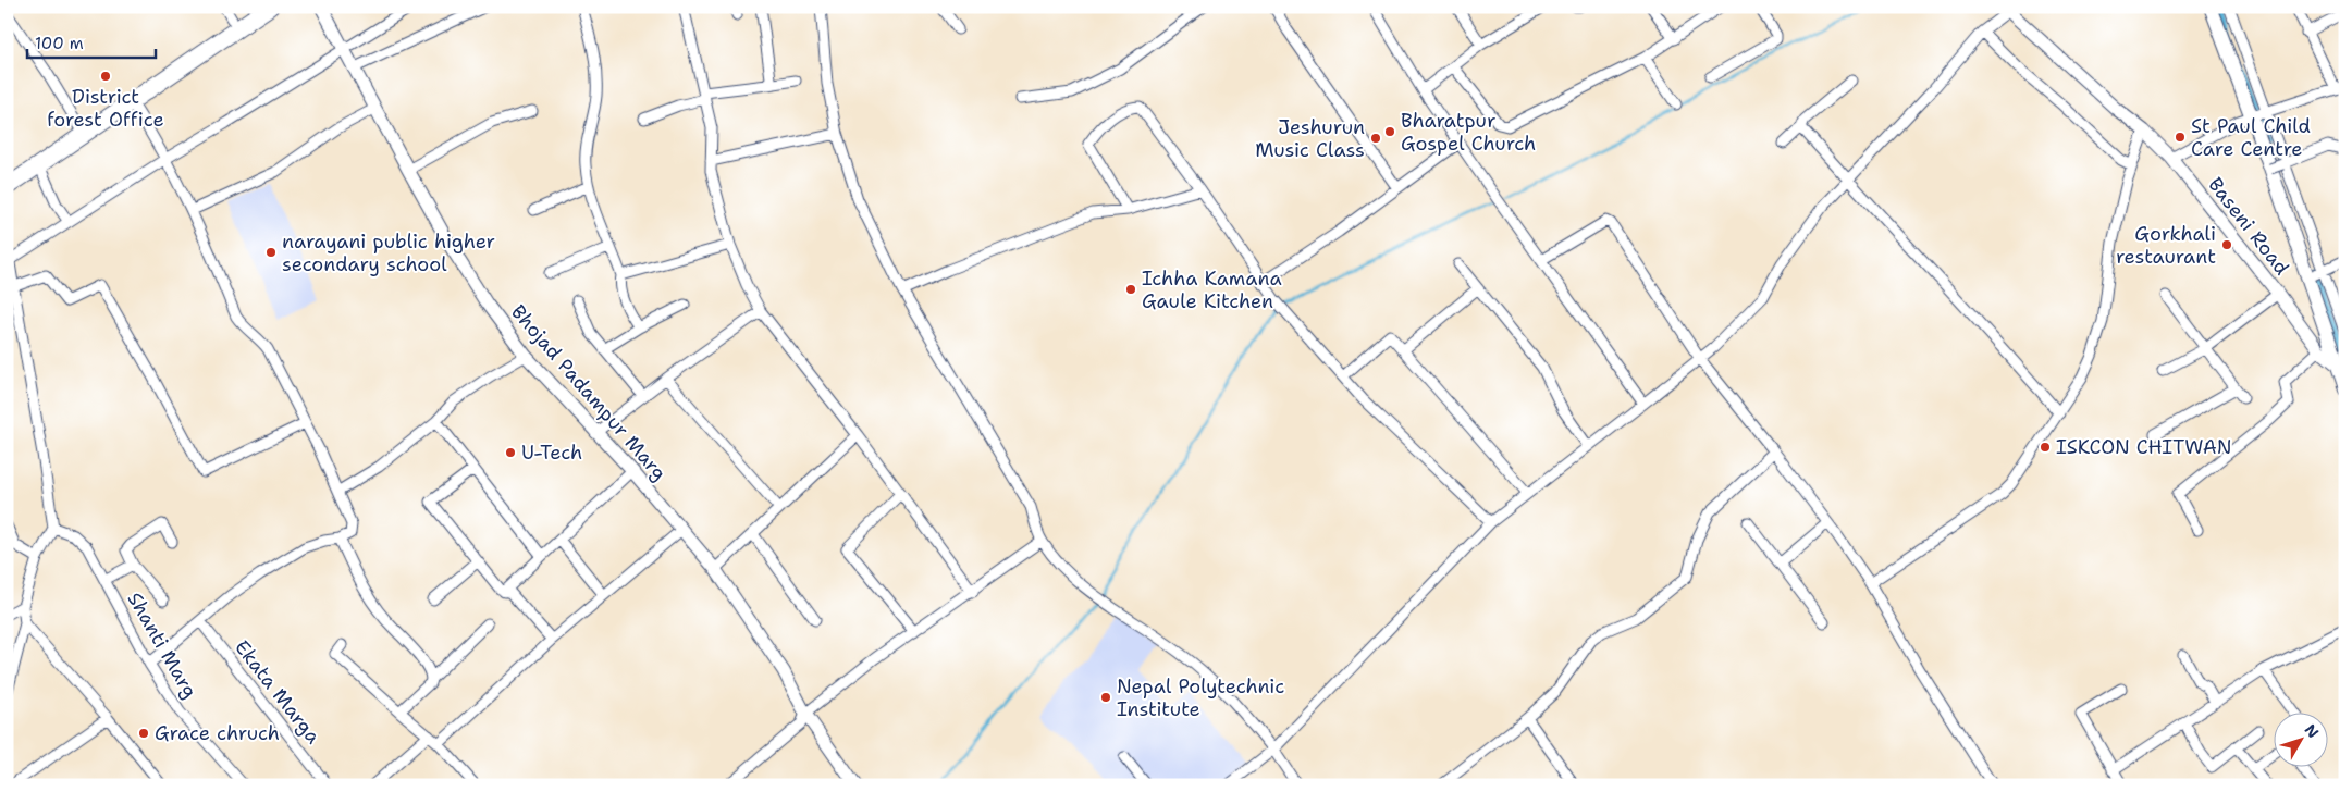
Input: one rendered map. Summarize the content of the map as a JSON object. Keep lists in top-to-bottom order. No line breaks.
{"streets":{"street":["Baseni Road","Bhojad Padampur Marg","Shanti Marg","Ekata Marga"]},"places":["District forest Office","Bharatpur Gospel Church","St Paul Child Care Centre","Jeshurun Music Class","Gorkhali restaurant","narayani public higher secondary school","Ichha Kamana Gaule Kitchen","ISKCON CHITWAN","U-Tech","Nepal Polytechnic Institute","Grace chruch"],"scale_bar":"100 m","north":"top right"}
